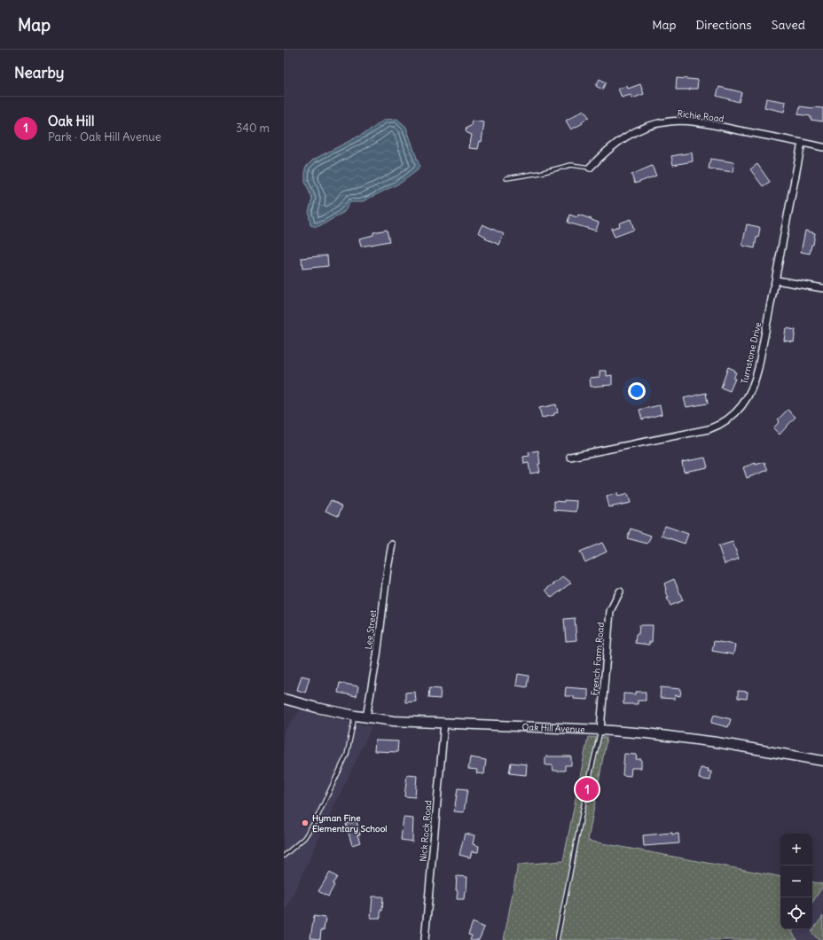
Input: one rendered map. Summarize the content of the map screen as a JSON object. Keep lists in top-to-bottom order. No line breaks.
{"streets":{"main road":["Oak Hill Avenue"],"street":["Richie Road","Turnstone Drive","Lee Street","French Farm Road","Nick Rock Road"]},"crossings":[["Richie Road","Turnstone Drive"],["Lee Street","Oak Hill Avenue"],["French Farm Road","Oak Hill Avenue"],["Oak Hill Avenue","Nick Rock Road"]],"places":["Hyman Fine Elementary School"],"page":{"header":"Map","nav":["Map","Directions","Saved"],"heading":"Nearby","list":[{"mark":"1","name":"Oak Hill","note":"Park · Oak Hill Avenue","value":"340 m"}],"pins":"1","map_buttons":["+","−"]}}
